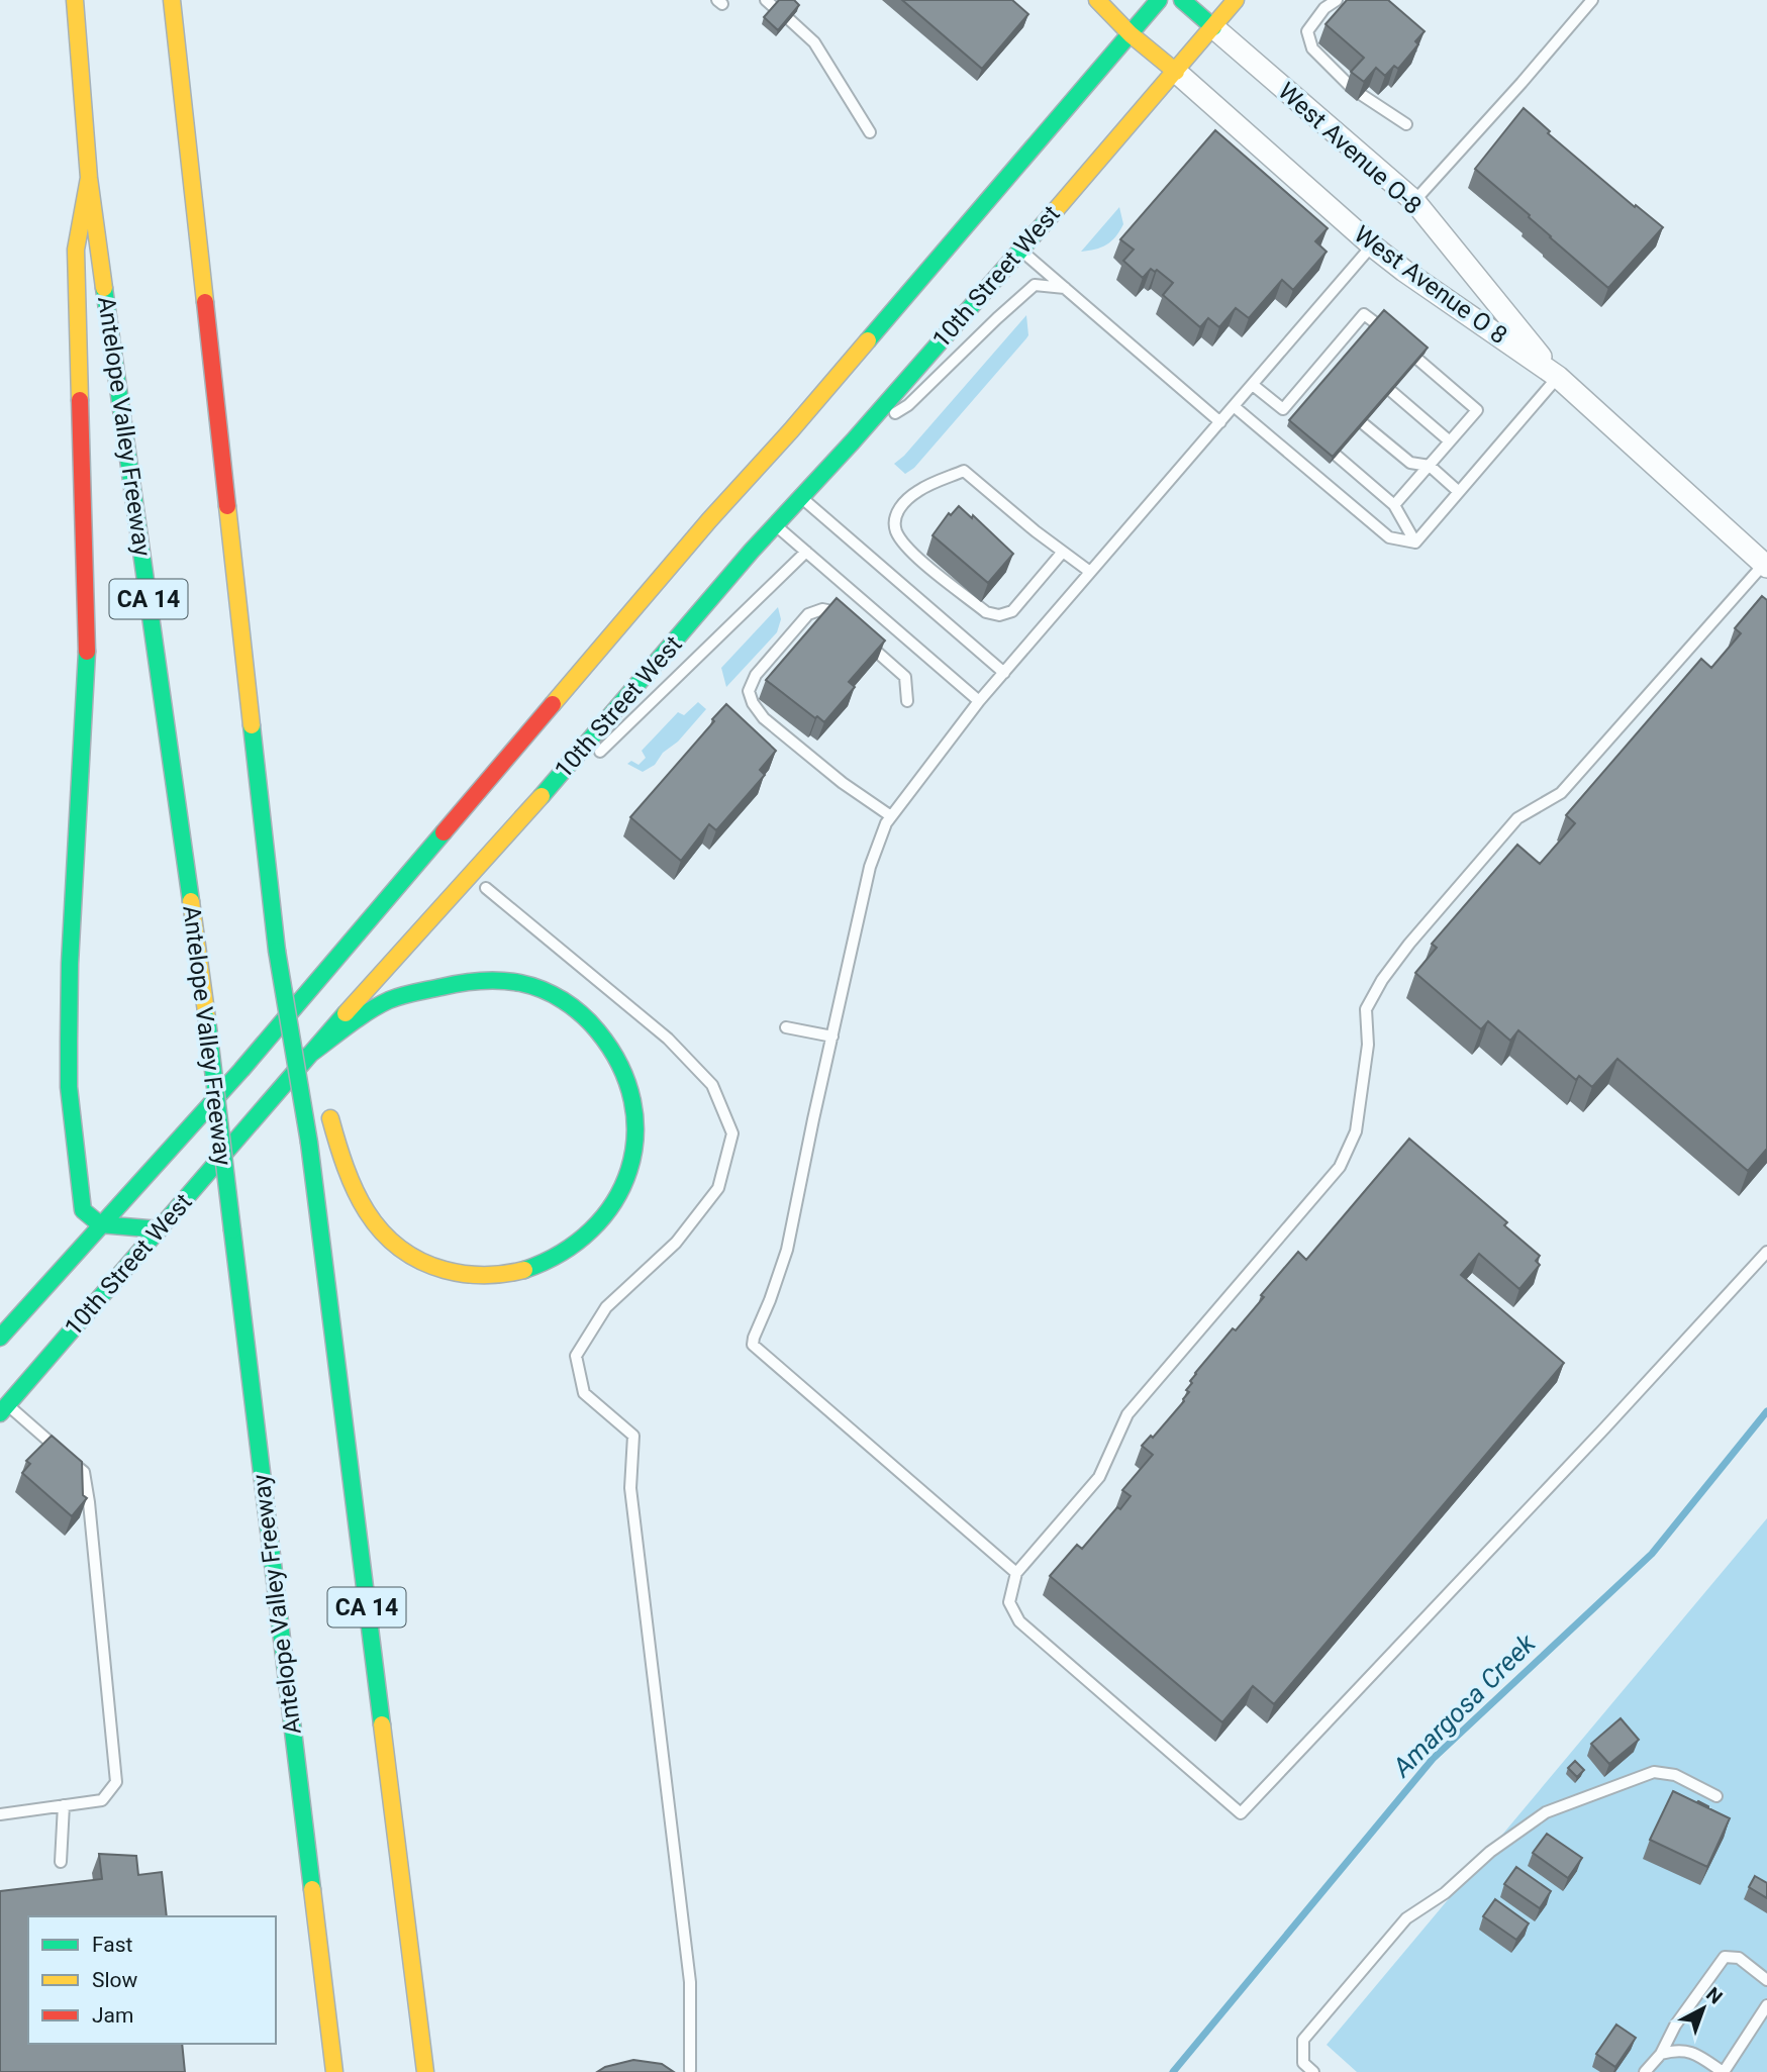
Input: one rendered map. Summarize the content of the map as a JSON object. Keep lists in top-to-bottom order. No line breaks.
{"streets":{"main road":["10th Street West","West Avenue O 8","Antelope Valley Freeway","CA 14"],"street":["West Avenue O-8"]},"crossings":[["West Avenue O-8","10th Street West"],["West Avenue O-8","West Avenue O 8"],["10th Street West","West Avenue O 8"]],"water":["Amargosa Creek"],"legend":["Fast","Slow","Jam"],"north":"top right"}
